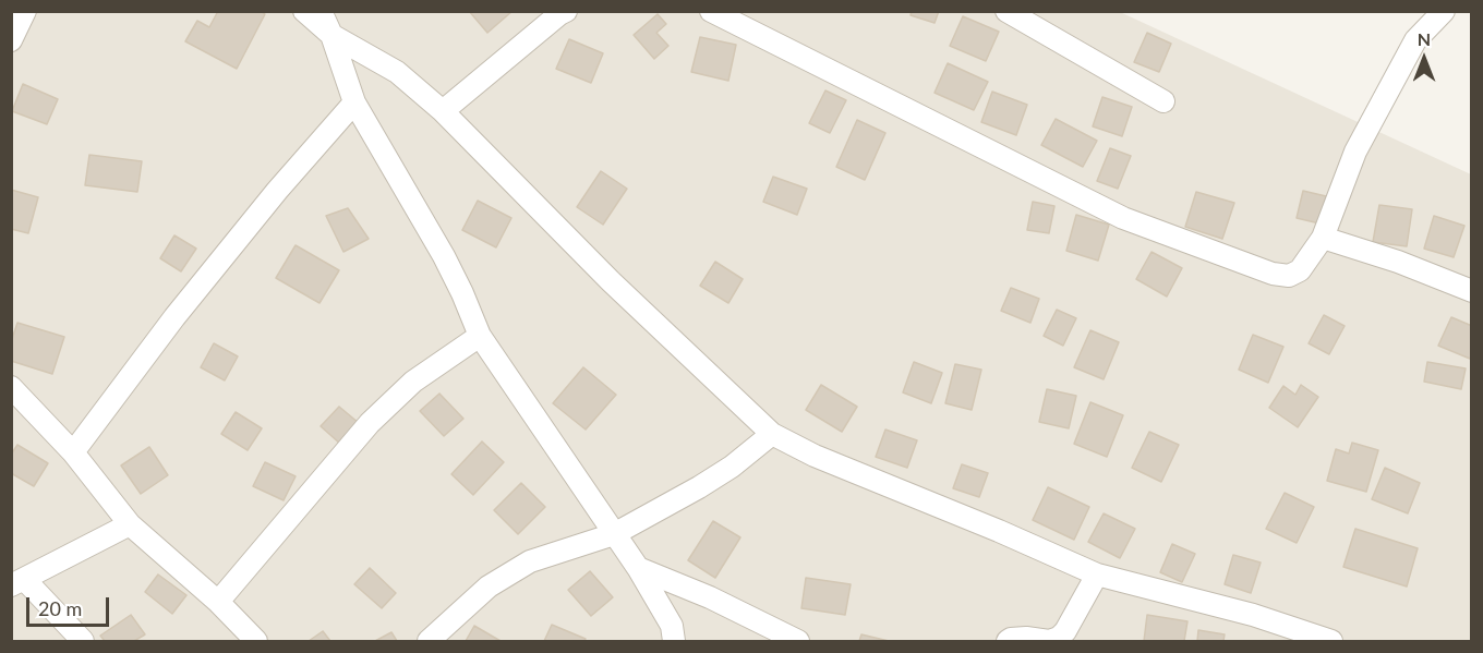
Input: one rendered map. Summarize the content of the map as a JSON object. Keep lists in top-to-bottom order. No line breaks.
{"scale_bar":"20 m","north":"top"}
